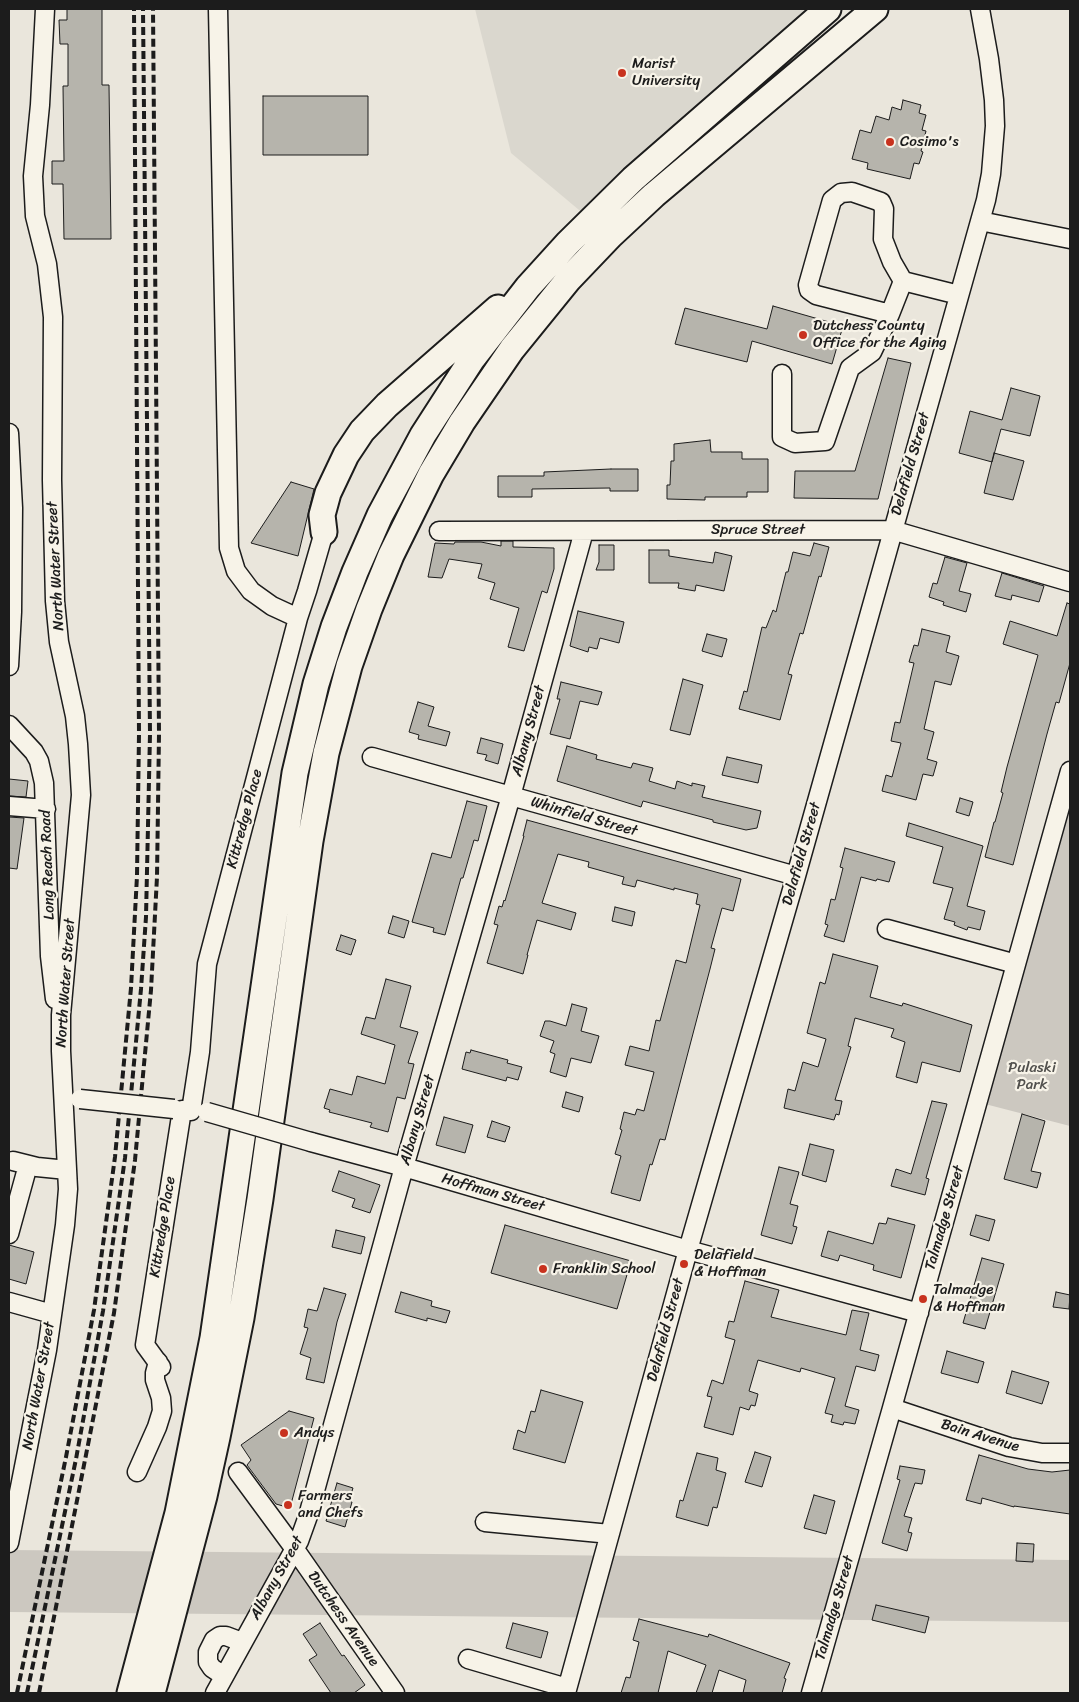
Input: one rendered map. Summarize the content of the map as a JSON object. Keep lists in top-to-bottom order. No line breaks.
{"streets":{"street":["Delafield Street","Spruce Street","North Water Street","Albany Street","Whinfield Street","Kittredge Place","Long Reach Road","Hoffman Street","Talmadge Street","Bain Avenue","Dutchess Avenue"]},"crossings":[["Delafield Street","Spruce Street"],["Delafield Street","Whinfield Street"],["Delafield Street","Hoffman Street"],["Spruce Street","Albany Street"],["North Water Street","Long Reach Road"],["North Water Street","Hoffman Street"],["Albany Street","Whinfield Street"],["Albany Street","Hoffman Street"],["Albany Street","Dutchess Avenue"],["Kittredge Place","Hoffman Street"],["Hoffman Street","Talmadge Street"],["Talmadge Street","Bain Avenue"]],"parks":["Pulaski Park"],"places":["Marist University","Cosimo's","Dutchess County Office for the Aging","Delafield & Hoffman","Franklin School","Talmadge & Hoffman","Andys","Farmers and Chefs"]}
